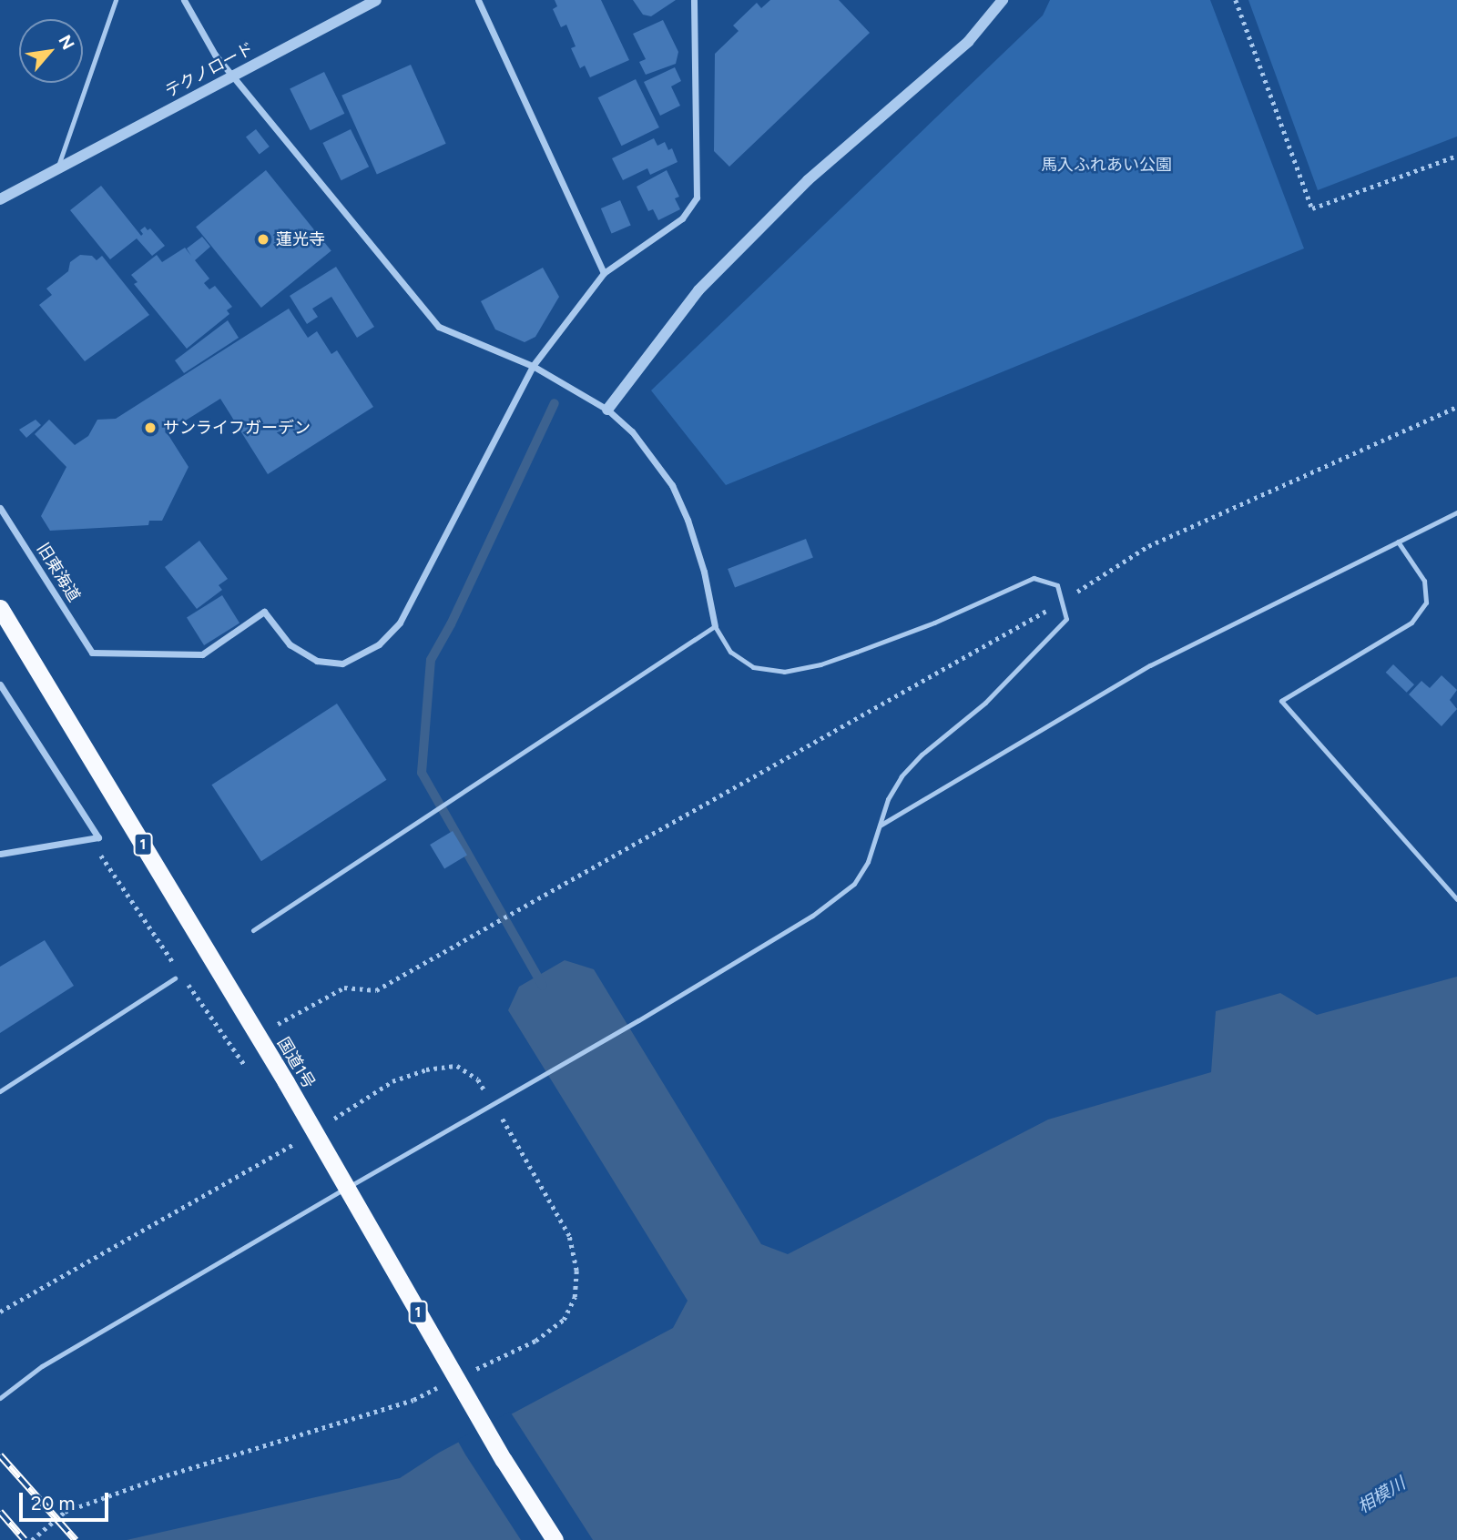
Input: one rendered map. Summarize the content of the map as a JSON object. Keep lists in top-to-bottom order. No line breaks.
{"streets":{"highway":["1","国道1号"],"street":["テクノロード","旧東海道"]},"water":["相模川"],"parks":["馬入ふれあい公園"],"places":["蓮光寺","サンライフガーデン"],"scale_bar":"20 m","north":"top right"}
